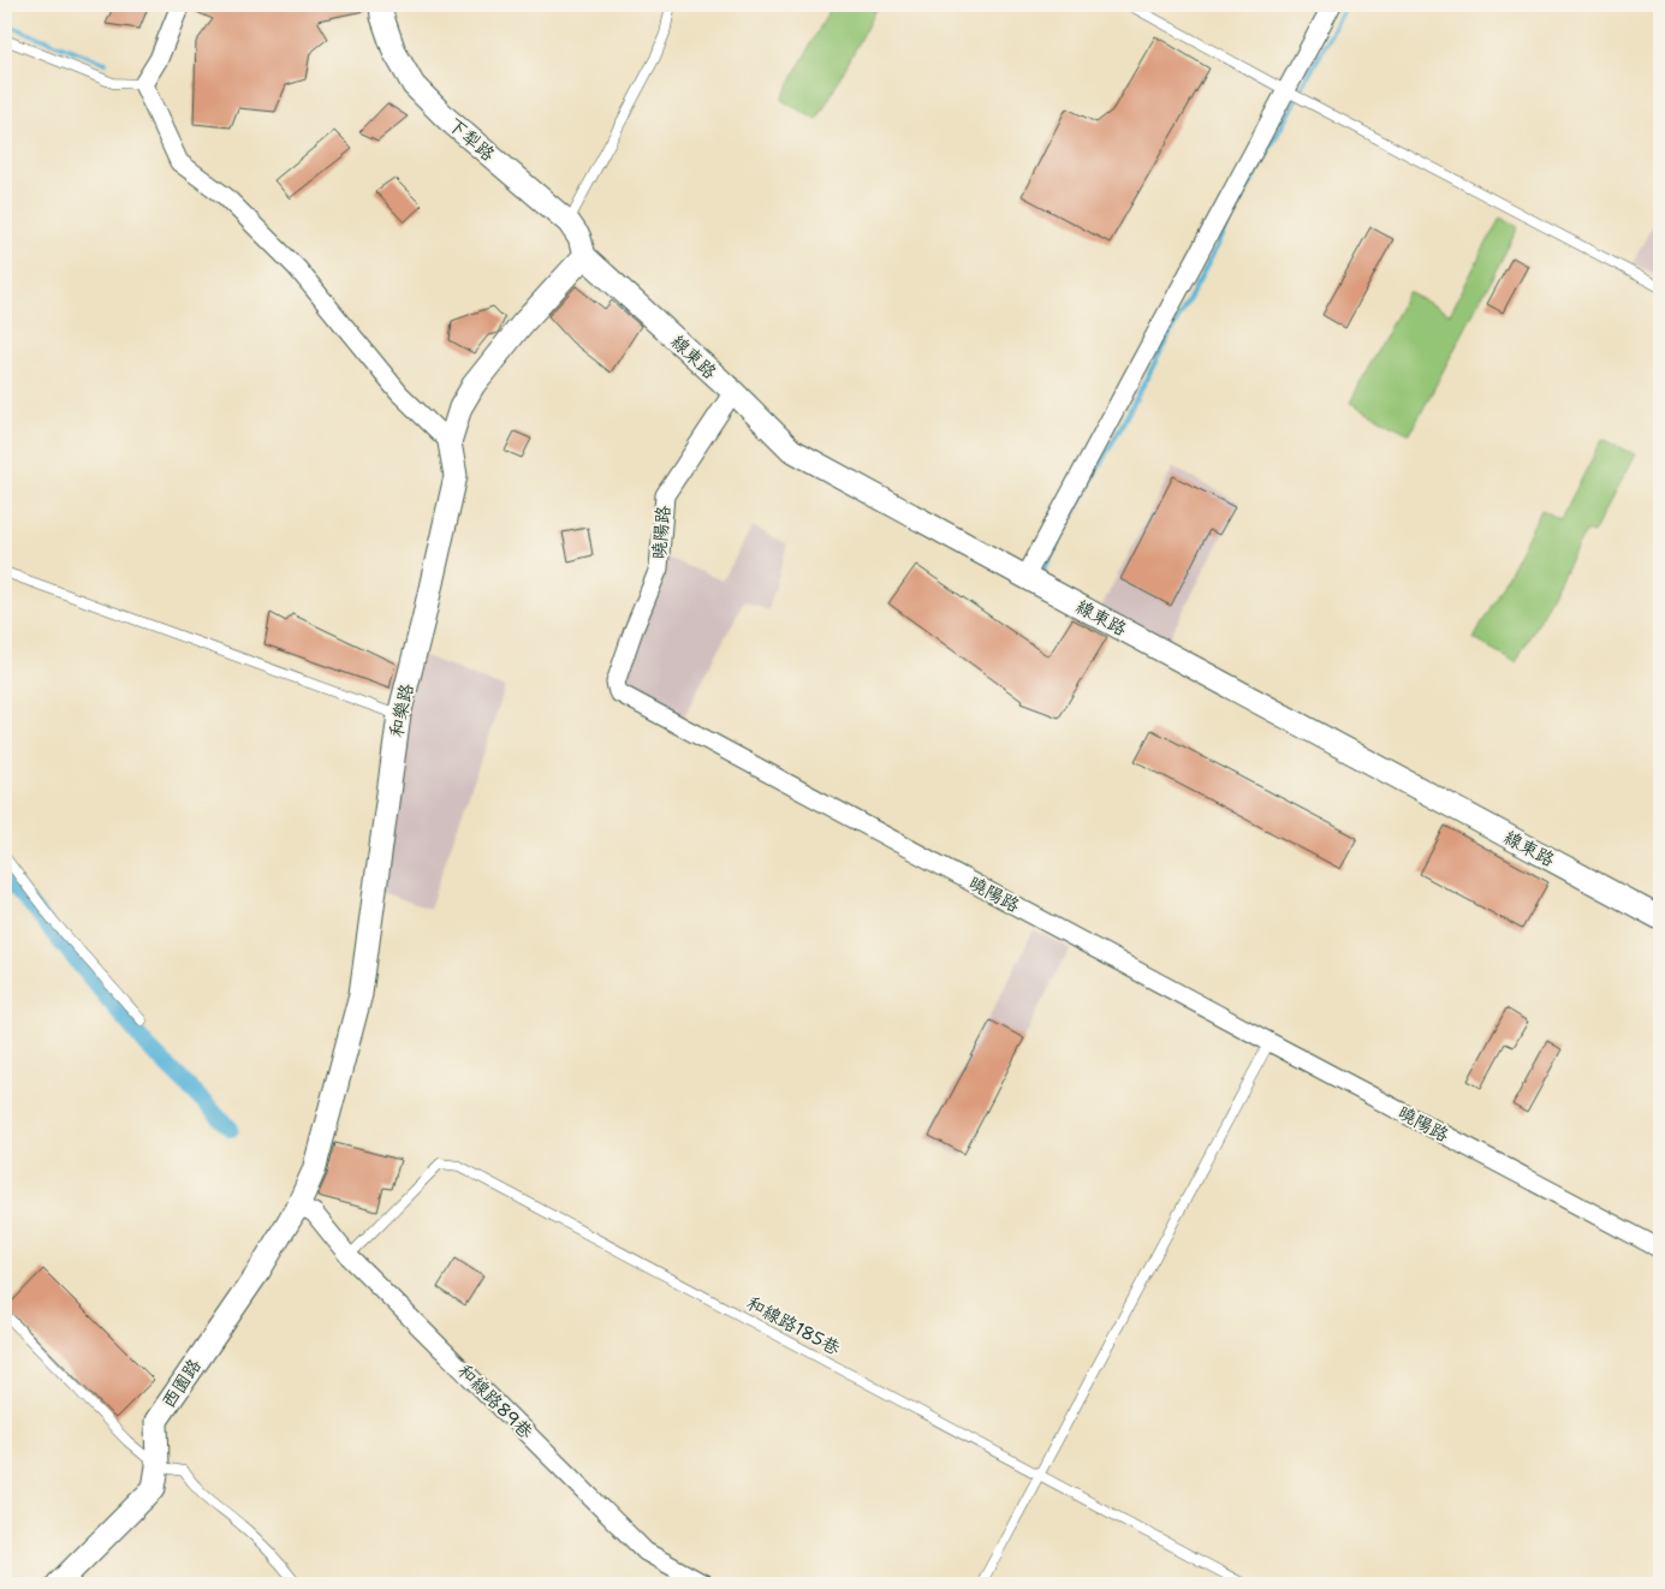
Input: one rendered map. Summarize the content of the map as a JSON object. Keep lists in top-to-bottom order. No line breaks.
{"streets":{"street":["下犁路","線東路","曉陽路","和樂路","西園路","和線路89巷"],"lane":["和線路185巷"]},"crossings":[["下犁路","線東路"],["下犁路","和樂路"],["線東路","曉陽路"],["線東路","和樂路"],["和樂路","西園路"],["和樂路","和線路89巷"],["和線路185巷","和線路89巷"],["西園路","和線路89巷"]]}
